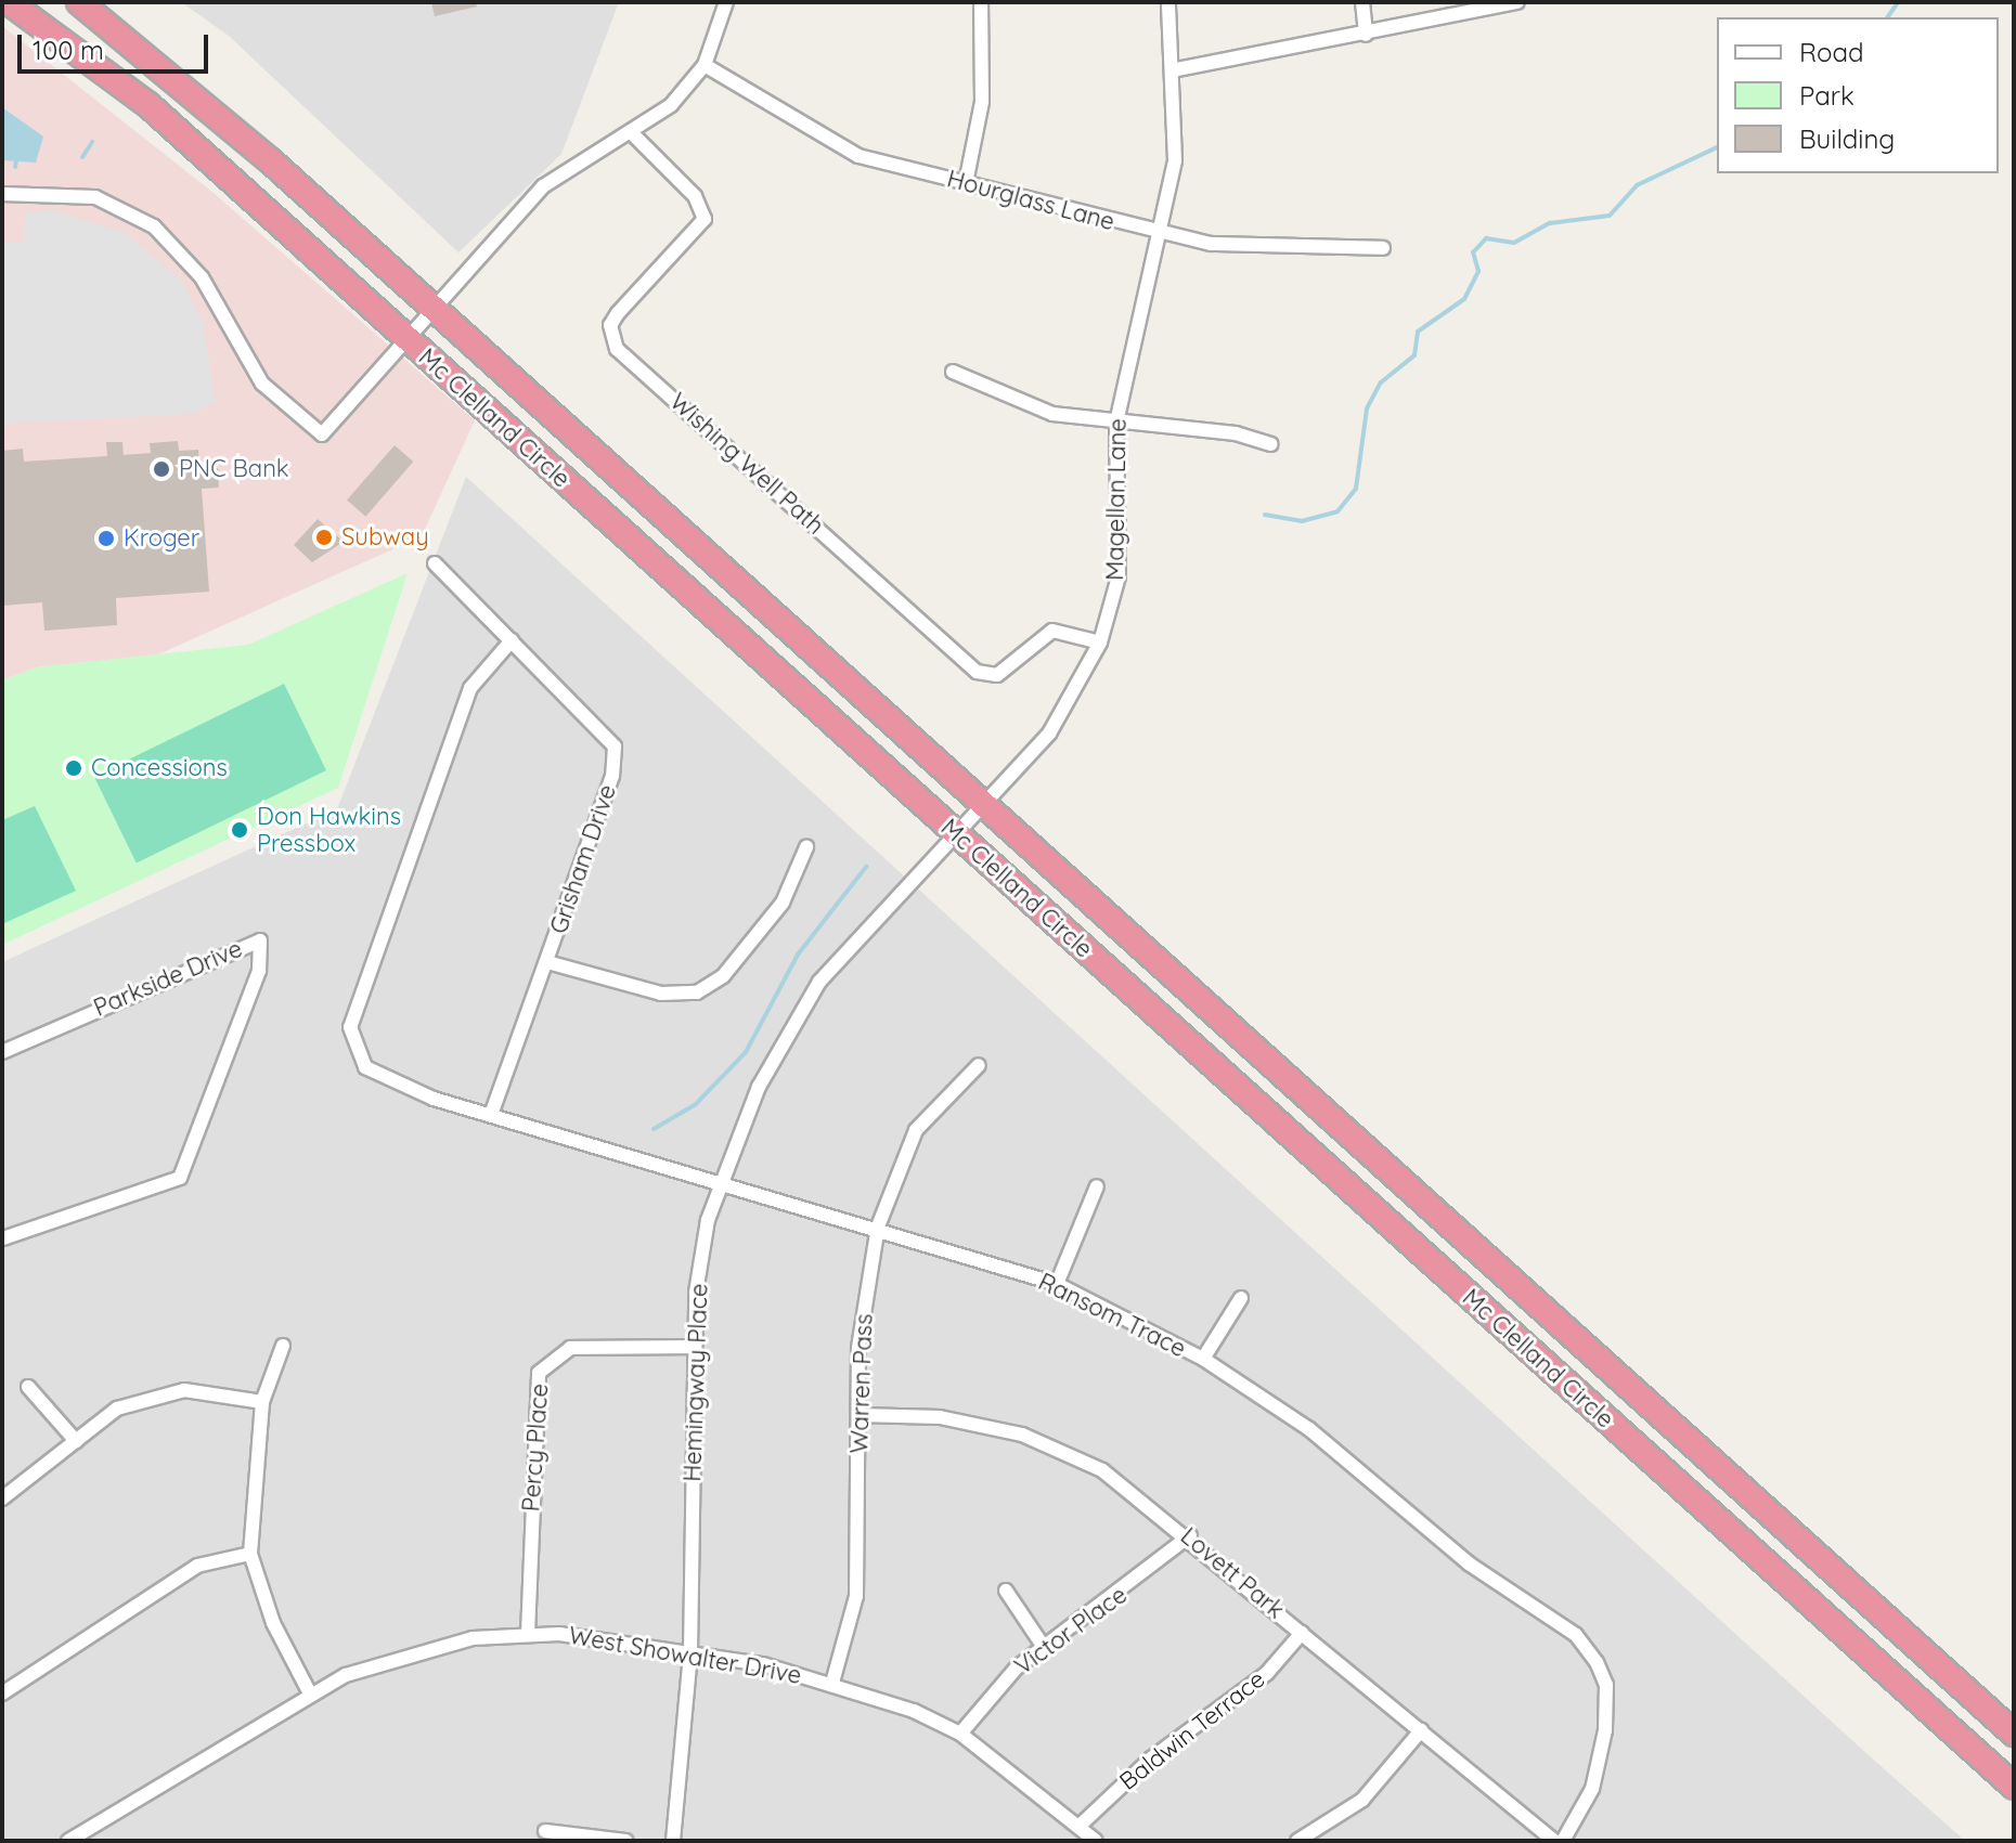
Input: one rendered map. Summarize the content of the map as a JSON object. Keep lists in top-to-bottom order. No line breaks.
{"streets":{"highway":["Mc Clelland Circle"],"street":["Hourglass Lane","Wishing Well Path","Magellan Lane","Grisham Drive","Parkside Drive","Ransom Trace","Hemingway Place","Warren Pass","Percy Place","Lovett Park","Victor Place","West Showalter Drive","Baldwin Terrace"]},"crossings":[["Hourglass Lane","Magellan Lane"],["Mc Clelland Circle","Magellan Lane"],["Mc Clelland Circle","Hemingway Place"],["Wishing Well Path","Magellan Lane"],["Magellan Lane","Hemingway Place"],["Grisham Drive","Ransom Trace"],["Ransom Trace","Hemingway Place"],["Ransom Trace","Warren Pass"],["Hemingway Place","Percy Place"],["Hemingway Place","West Showalter Drive"],["Warren Pass","Lovett Park"],["Warren Pass","West Showalter Drive"],["Percy Place","West Showalter Drive"],["Lovett Park","Victor Place"],["Lovett Park","Baldwin Terrace"],["Victor Place","West Showalter Drive"],["West Showalter Drive","Baldwin Terrace"]],"places":["PNC Bank","Subway","Kroger","Concessions","Don Hawkins Pressbox"],"legend":["Road","Park","Building"],"scale_bar":"100 m"}
